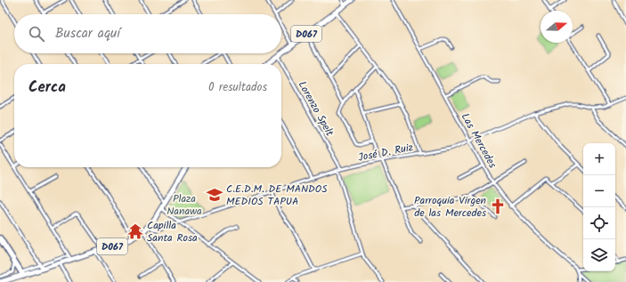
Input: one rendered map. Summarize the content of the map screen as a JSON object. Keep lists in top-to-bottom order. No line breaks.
{"streets":{"main road":["D067"],"street":["Lorenzo Spelt","Las Mercedes","José D. Ruiz"]},"crossings":[["D067","Lorenzo Spelt"],["D067","José D. Ruiz"],["Lorenzo Spelt","José D. Ruiz"],["Las Mercedes","José D. Ruiz"]],"parks":["Plaza Nanawa"],"places":{"school or university":["C.E.D.M. DE MANDOS MEDIOS TAPUA"],"church":["Parroquia Virgen de las Mercedes"],"temple":["Capilla Santa Rosa"]},"north":"right","page":{"search":"Buscar aquí","heading":["Cerca","0 resultados"],"map_buttons":["+","−"]}}
